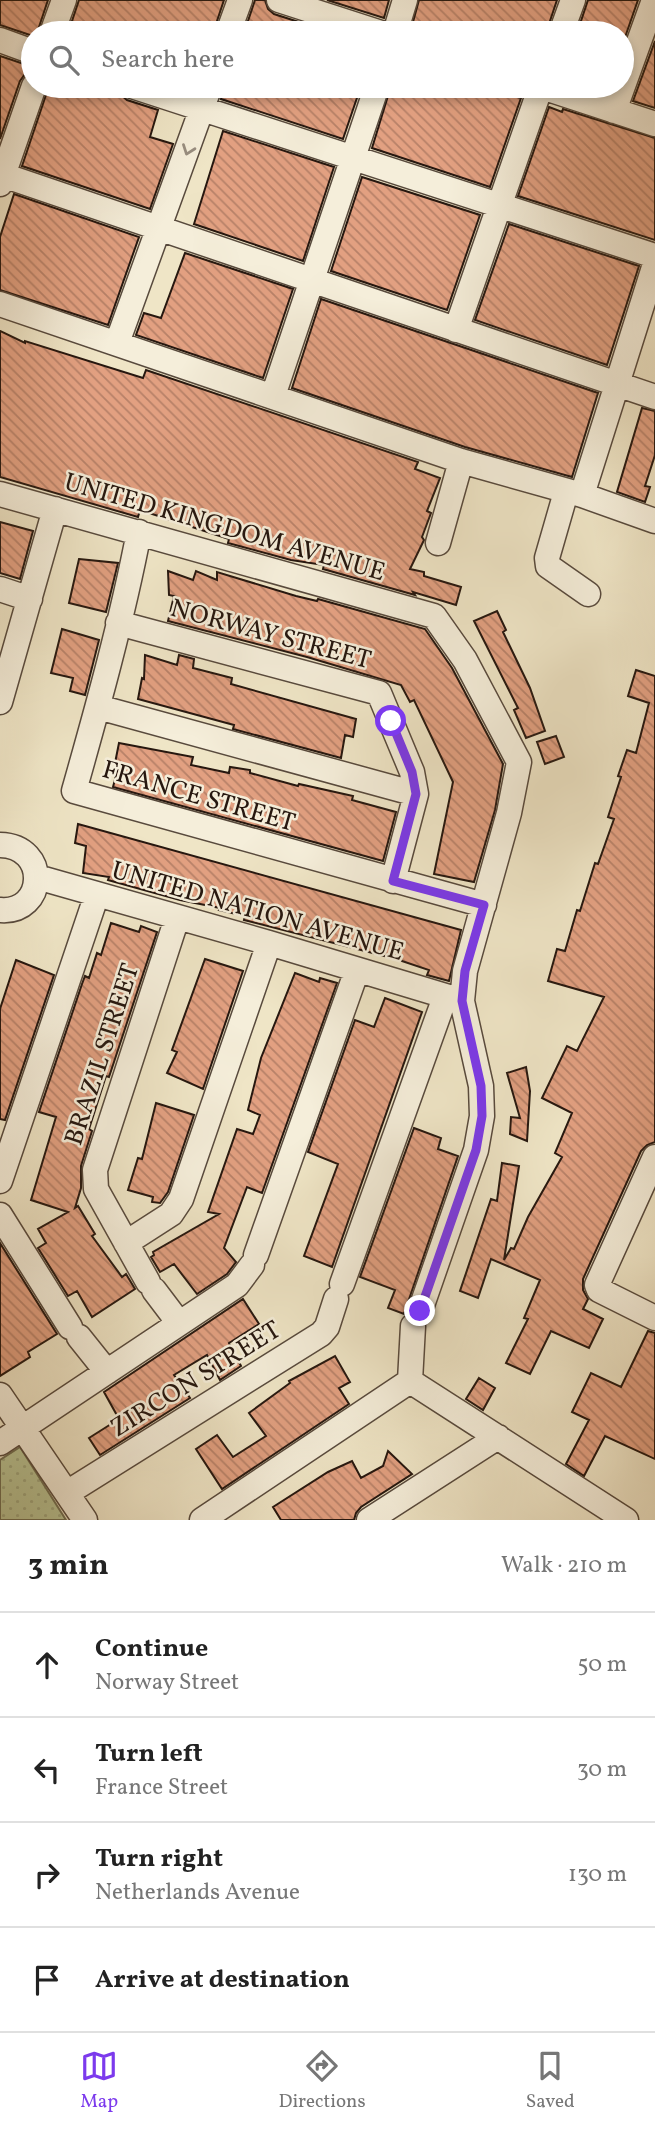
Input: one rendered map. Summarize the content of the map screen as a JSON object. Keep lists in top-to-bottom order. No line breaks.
{"streets":{"street":["UNITED KINGDOM AVENUE","NORWAY STREET","FRANCE STREET","UNITED NATION AVENUE","BRAZIL STREET","ZIRCON STREET"]},"crossings":[["UNITED KINGDOM AVENUE","FRANCE STREET"],["NORWAY STREET","FRANCE STREET"],["UNITED NATION AVENUE","BRAZIL STREET"],["UNITED NATION AVENUE","ZIRCON STREET"]],"page":{"search":"Search here","heading":["3 min","Walk · 210 m"],"list":[["Continue","Norway Street","50 m"],["Turn left","France Street","30 m"],["Turn right","Netherlands Avenue","130 m"],"Arrive at destination"],"nav":["Map","Directions","Saved"]}}
